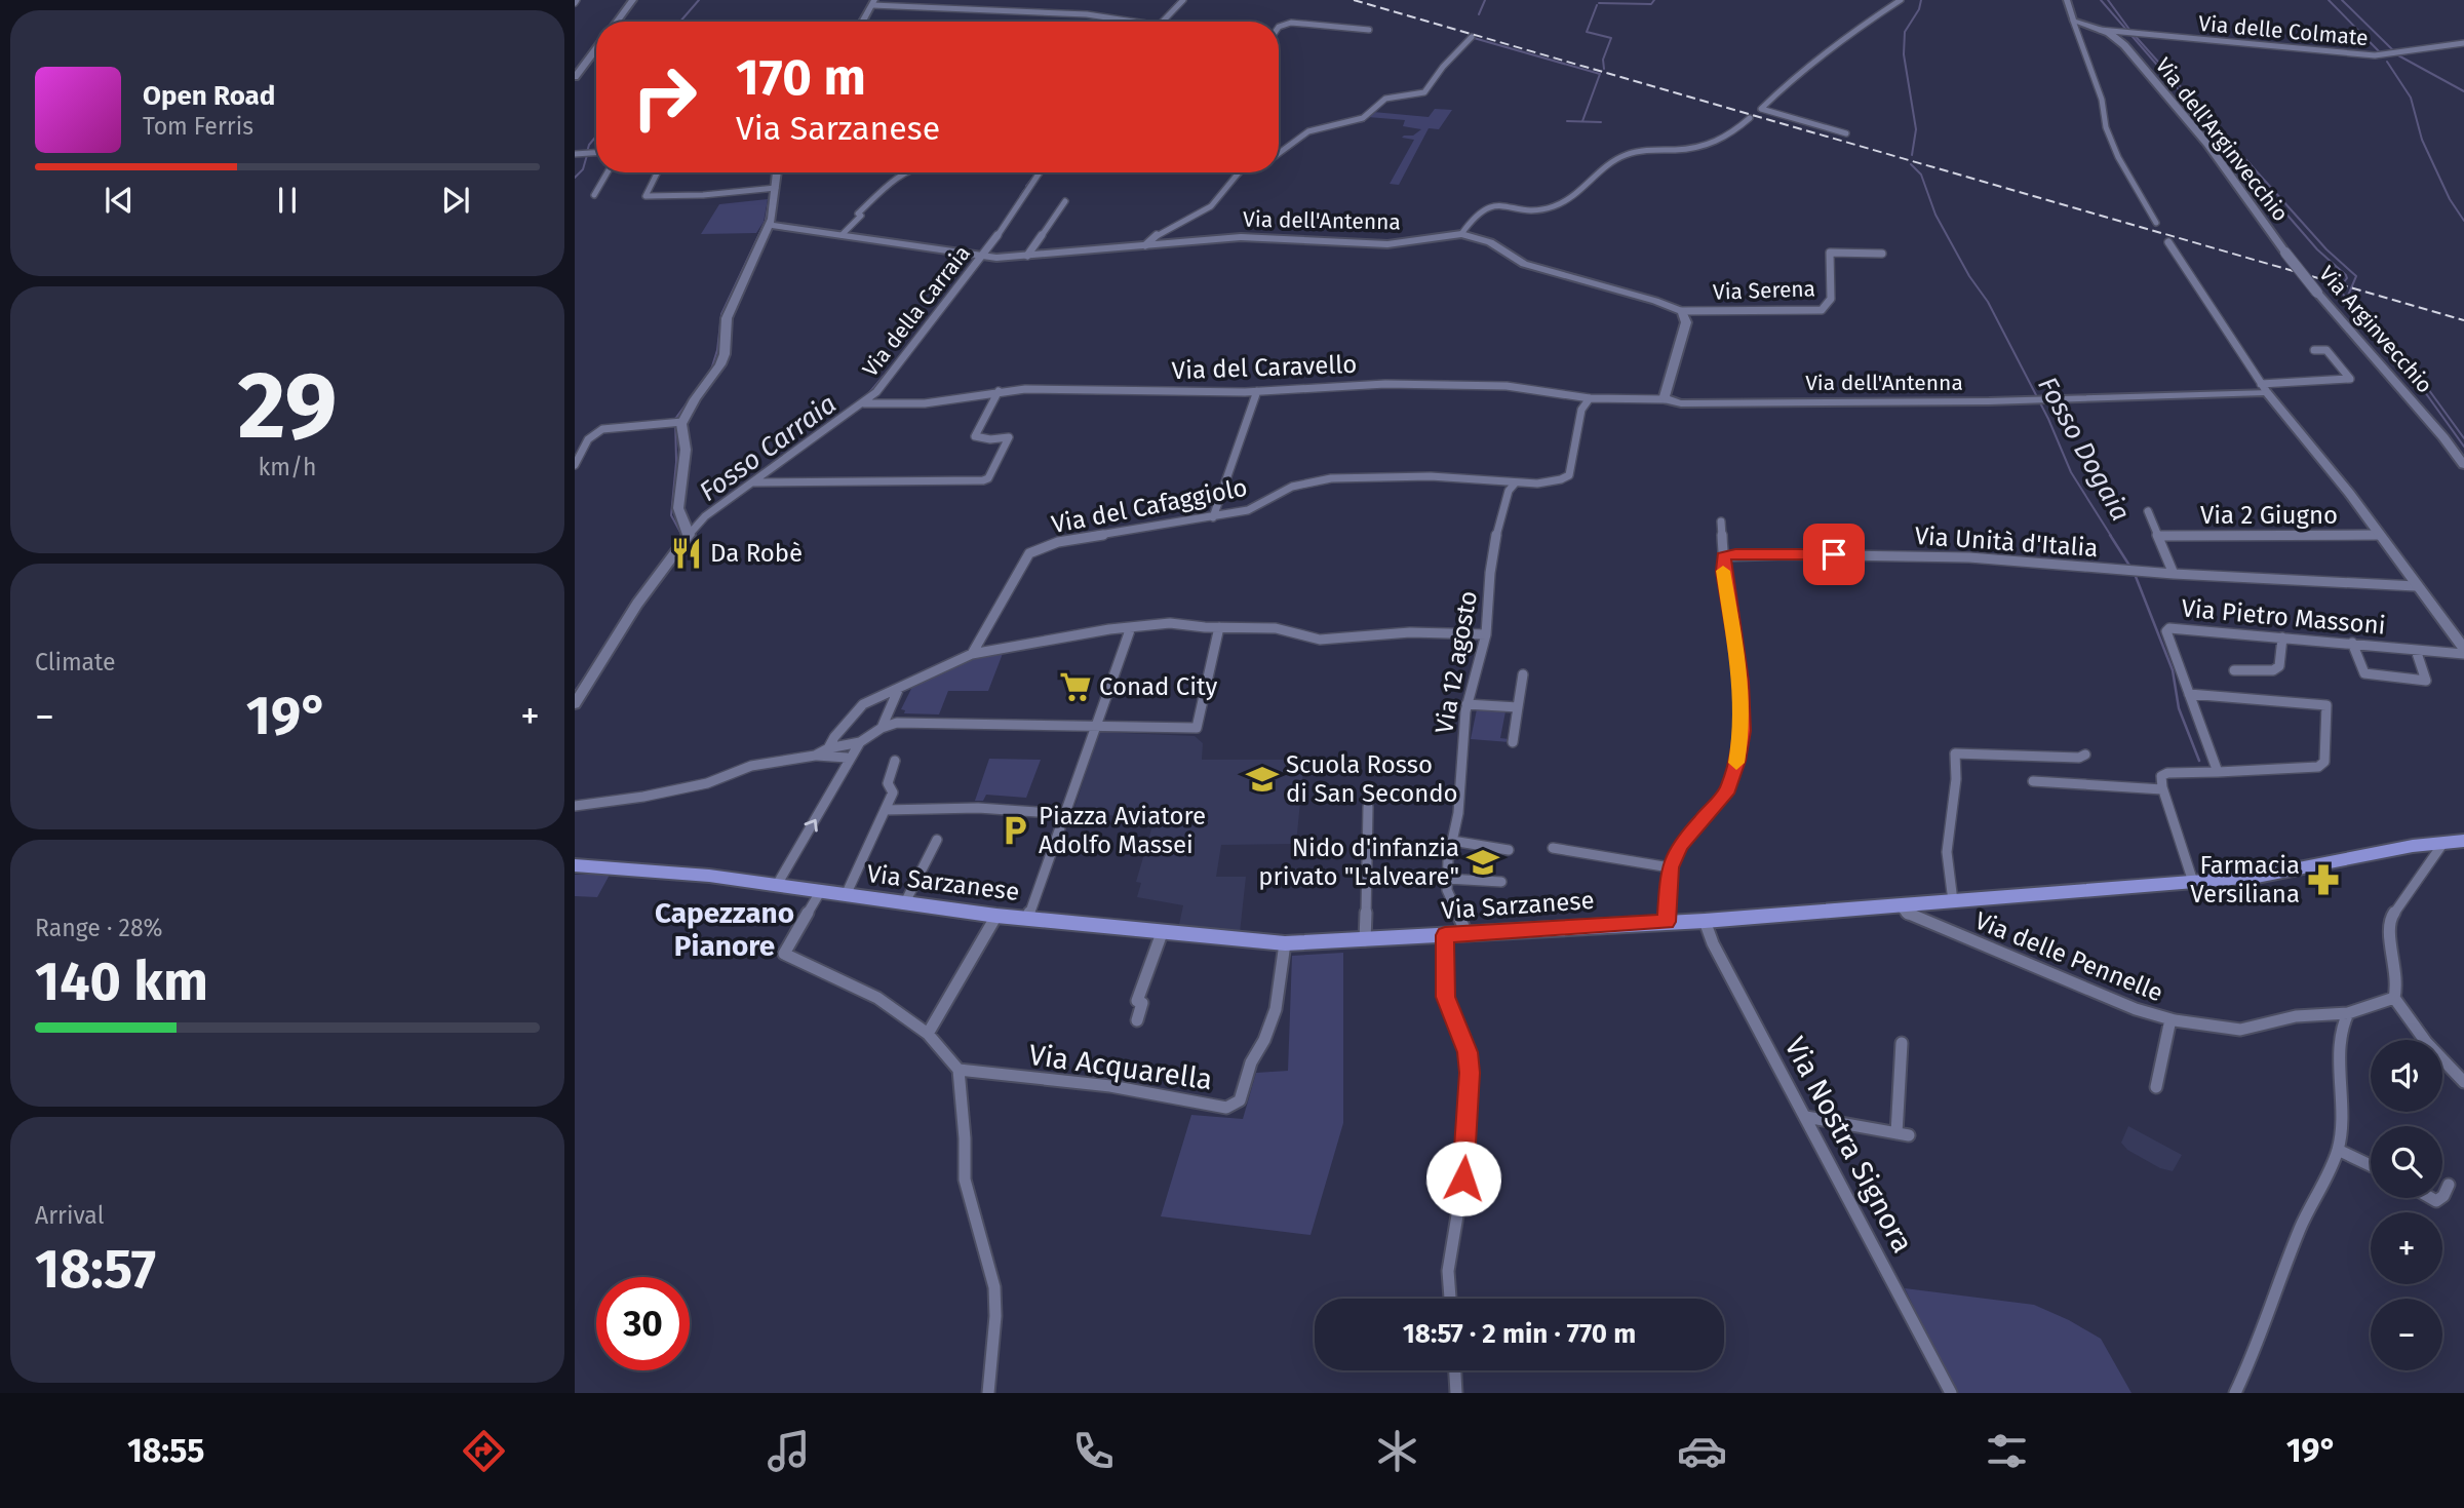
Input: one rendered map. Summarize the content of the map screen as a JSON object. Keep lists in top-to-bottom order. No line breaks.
{"streets":{"main road":["Via Sarzanese"],"street":["Via delle Colmate","Via dell'Arginvecchio","Via dell'Antenna","Via Serena","Via della Carraia","Via Arginvecchio","Via del Caravello","Via del Cafaggiolo","Via 2 Giugno","Via Unità d'Italia","Via Pietro Massoni","Via 12 agosto","Via delle Pennelle","Via Acquarella","Via Nostra Signora"]},"crossings":[["Via delle Colmate","Via dell'Arginvecchio"],["Via dell'Arginvecchio","Via Arginvecchio"],["Via dell'Antenna","Via Serena"],["Via dell'Antenna","Via della Carraia"],["Via dell'Antenna","Via del Caravello"],["Via della Carraia","Via del Caravello"],["Via del Caravello","Via del Cafaggiolo"],["Via del Cafaggiolo","Via 12 agosto"],["Via 12 agosto","Via Sarzanese"],["Via Sarzanese","Via delle Pennelle"],["Via Sarzanese","Via Acquarella"],["Via Sarzanese","Via Nostra Signora"]],"districts":["Capezzano Pianore"],"water":["Fosso Carraia","Fosso Dogaia"],"places":{"restaurant":["Da Robè"],"supermarket":["Conad City"],"school or university":["Scuola Rosso di San Secondo","Nido d'infanzia privato \"L'alveare\""],"parking":["Piazza Aviatore Adolfo Massei"],"pharmacy":["Farmacia Versiliana"]},"page":{"turn":["170 m","Via Sarzanese"],"song":["Open Road","Tom Ferris"],"tile":[["29","km/h"],"Climate",["Range · 28%","140 km"],["Arrival","18:57"]],"heat":["−","19°","+"],"map_buttons":["+","−"],"limit":"30","trip":"18:57 · 2 min · 770 m","tabs":["18:55","19°"]}}
